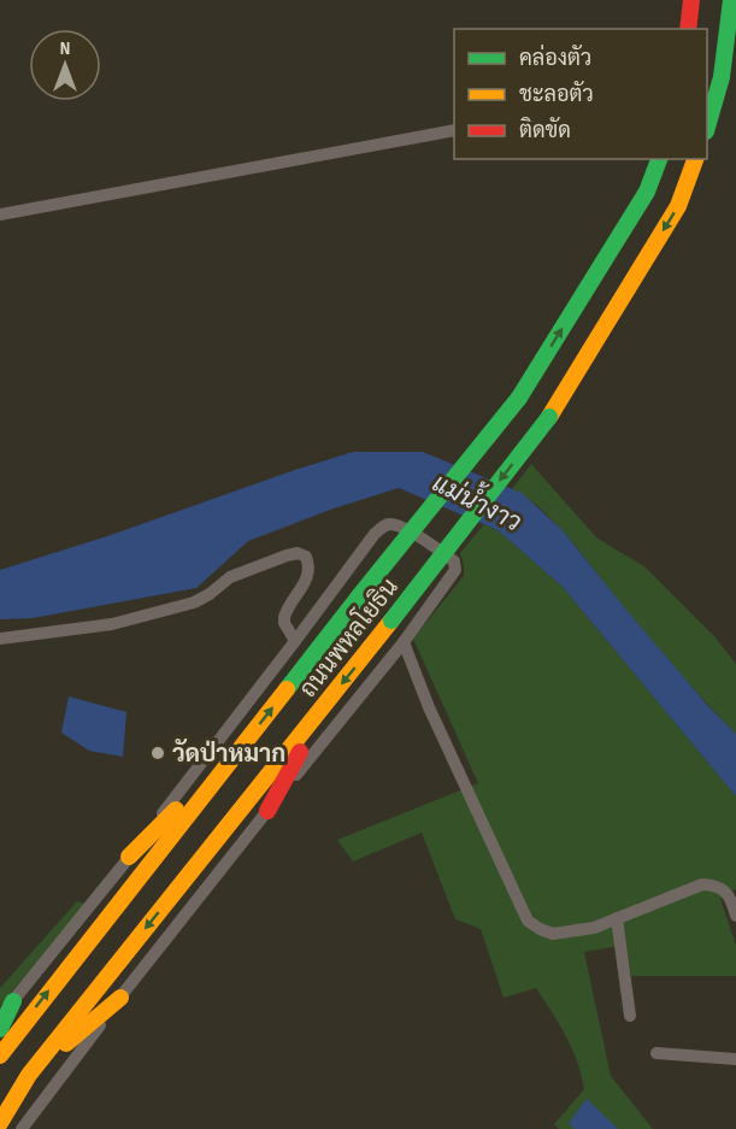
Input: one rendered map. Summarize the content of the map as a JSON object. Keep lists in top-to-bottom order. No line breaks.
{"streets":{"highway":["ถนนพหลโยธิน"]},"water":["แม่น้ำงาว"],"places":["วัดป่าหมาก"],"legend":["คล่องตัว","ชะลอตัว","ติดขัด"],"north":"top"}
